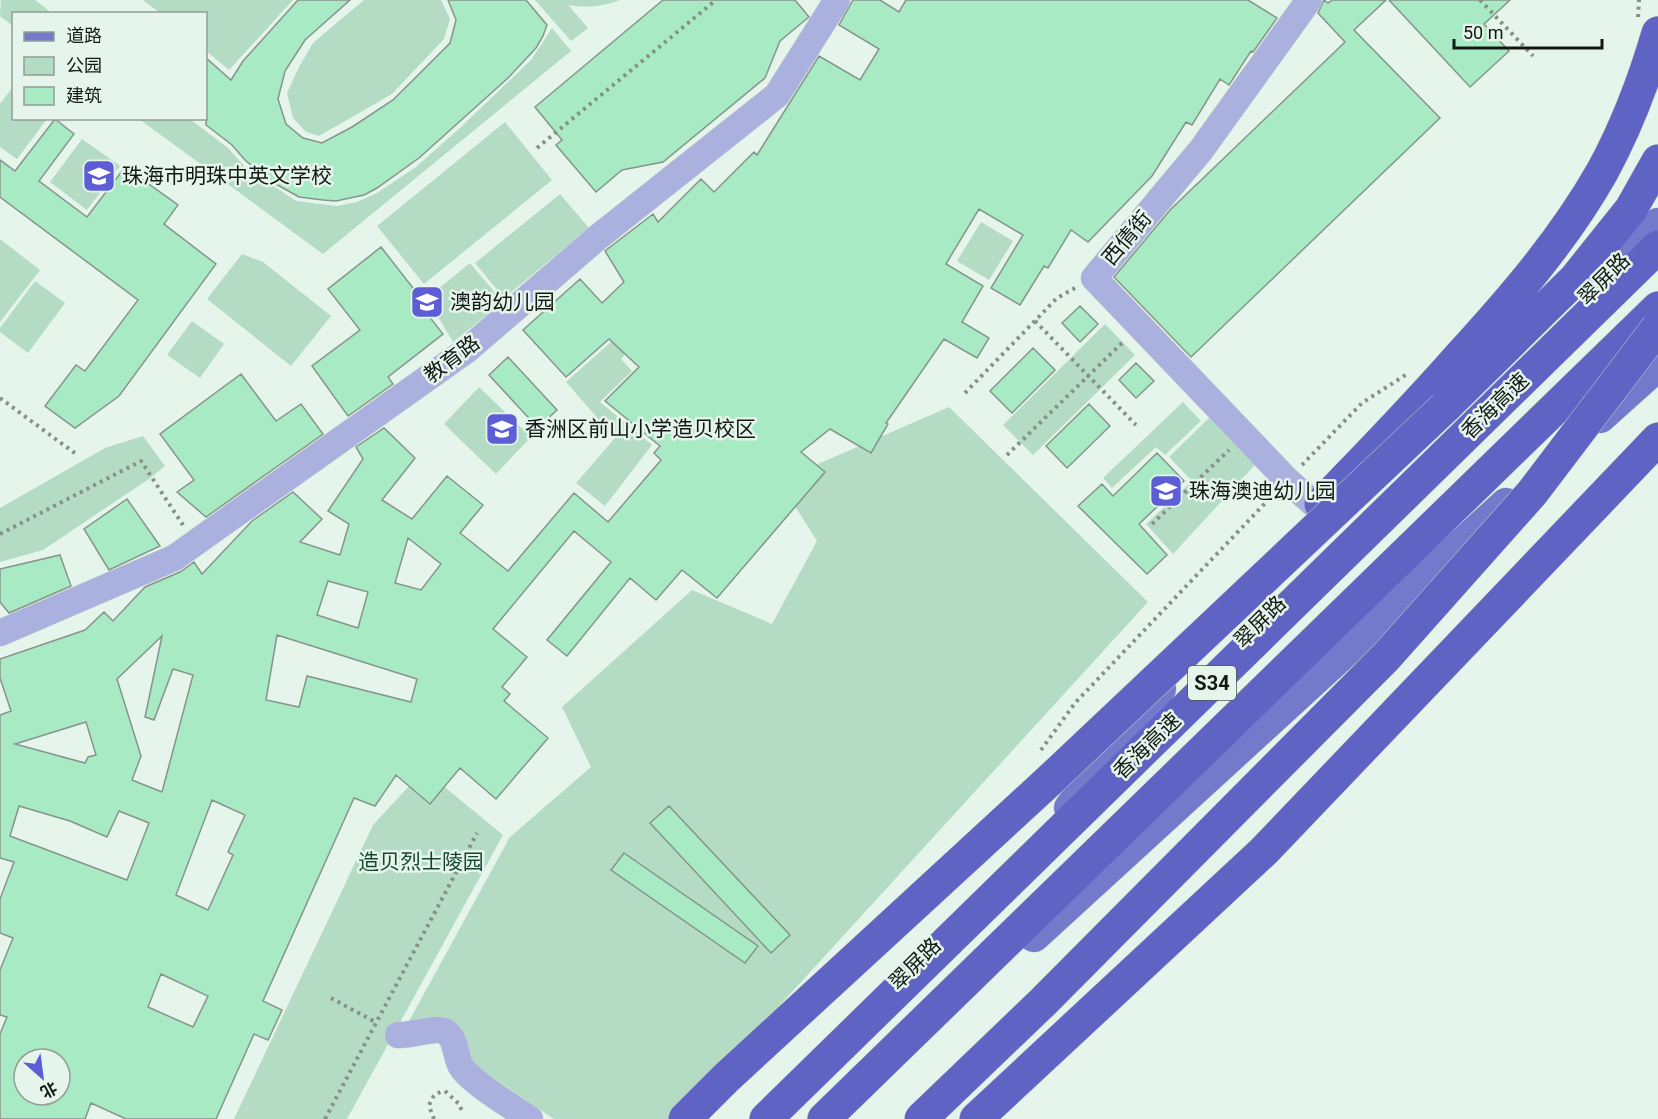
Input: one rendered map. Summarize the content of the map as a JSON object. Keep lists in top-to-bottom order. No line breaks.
{"streets":{"highway":["香海高速","S34"],"main road":["翠屏路"],"street":["西倩街","教育路"]},"parks":["造贝烈士陵园"],"places":{"school or university":["珠海市明珠中英文学校","澳韵幼儿园","香洲区前山小学造贝校区","珠海澳迪幼儿园"]},"legend":["道路","公园","建筑"],"scale_bar":"50 m","north":"bottom right"}
